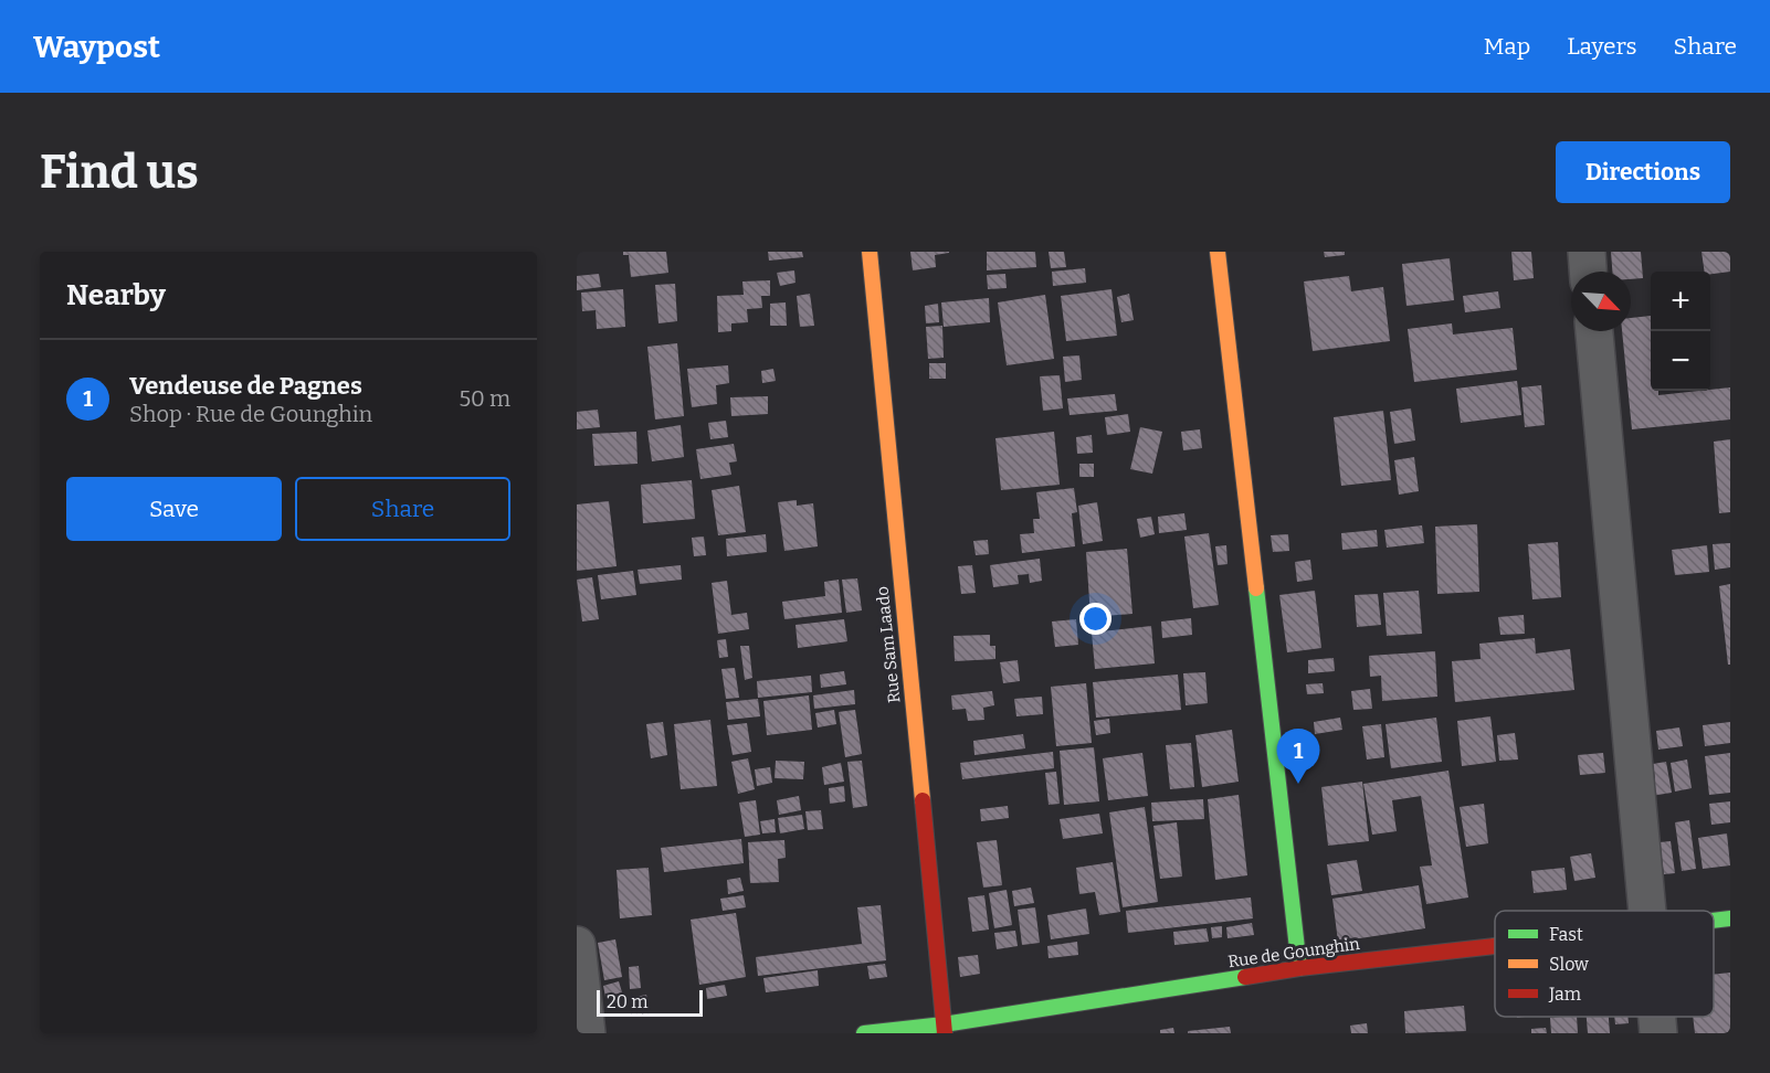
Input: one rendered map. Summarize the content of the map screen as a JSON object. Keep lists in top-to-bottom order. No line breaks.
{"streets":{"street":["Rue Sam Laado","Rue de Gounghin"]},"crossings":[["Rue Sam Laado","Rue de Gounghin"]],"legend":["Fast","Slow","Jam"],"scale_bar":"20 m","north":"bottom right","page":{"header":"Waypost","nav":["Map","Layers","Share"],"buttons":["Directions",["Save","Share"]],"title":"Find us","heading":"Nearby","map_buttons":["+","−"],"list":[{"mark":"1","name":"Vendeuse de Pagnes","note":"Shop · Rue de Gounghin","value":"50 m"}],"pins":"1","scale":"20 m"}}
